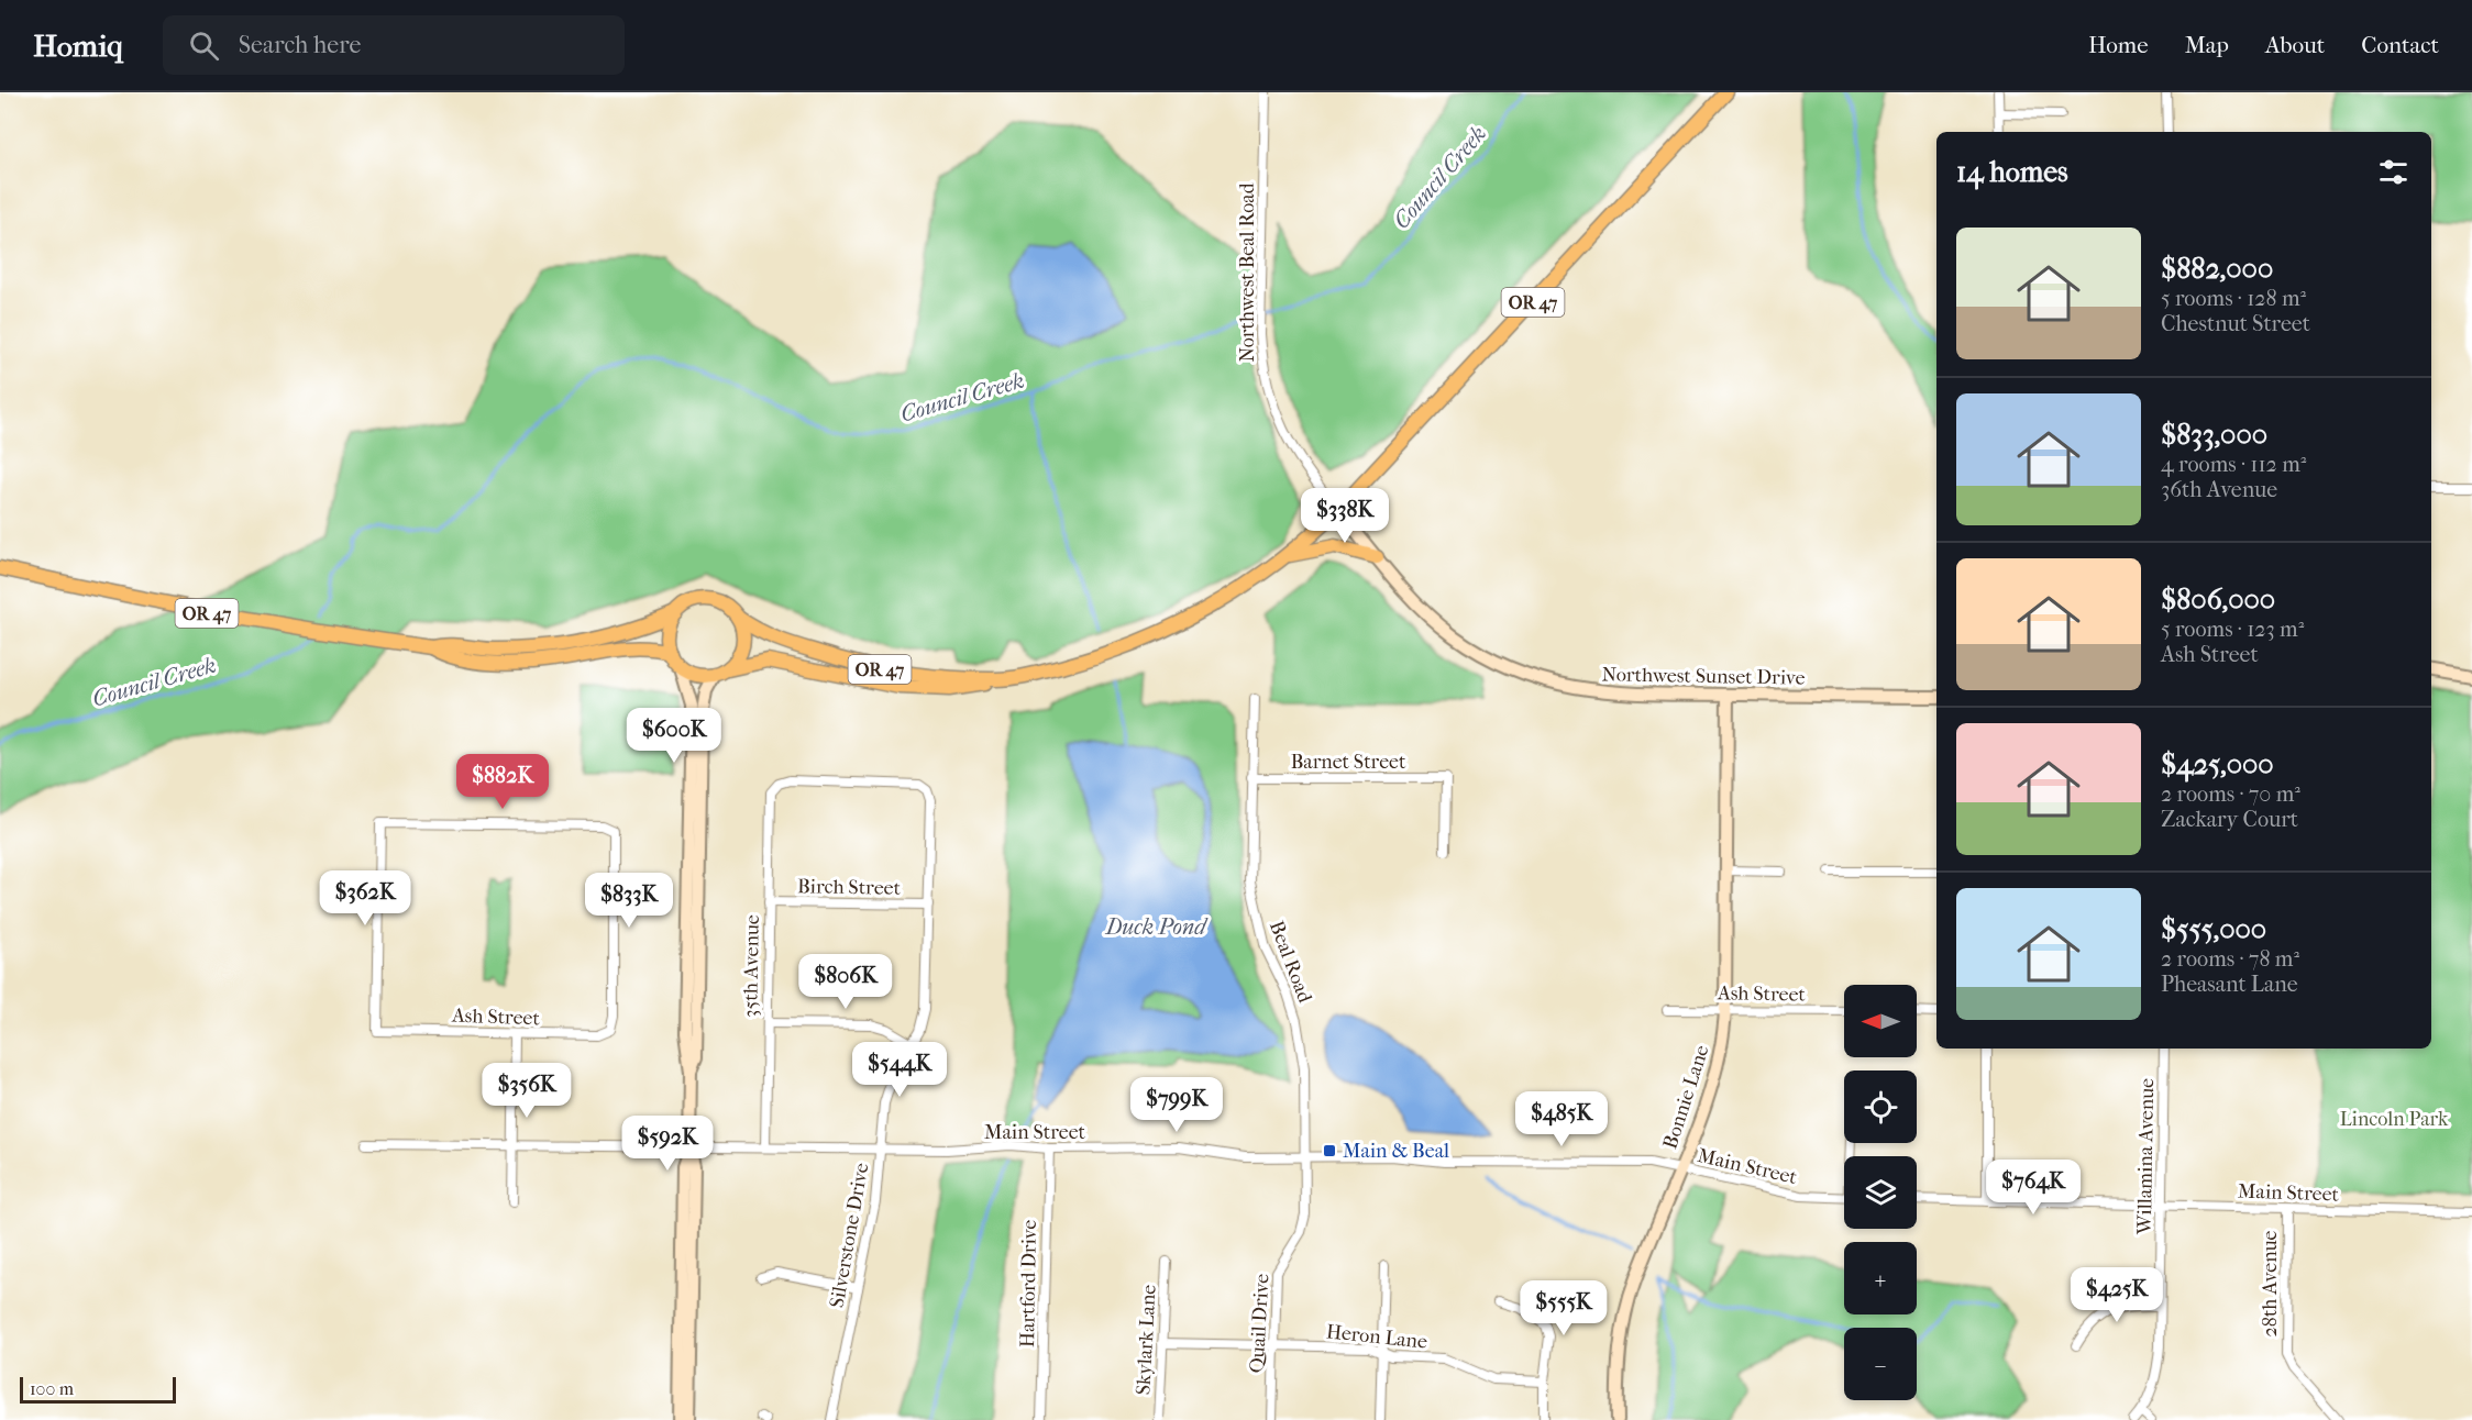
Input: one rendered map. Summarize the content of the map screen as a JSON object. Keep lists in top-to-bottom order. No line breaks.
{"streets":{"main road":["OR 47"],"street":["Northwest Beal Road","Northwest Sunset Drive","Barnet Street","Birch Street","Beal Road","35th Avenue","Ash Street","Bonnie Lane","Main Street","Willamina Avenue","Silverstone Drive","Hartford Drive","28th Avenue","Quail Drive","Heron Lane","Skylark Lane"]},"crossings":[["Northwest Beal Road","OR 47"],["Northwest Beal Road","Northwest Sunset Drive"],["OR 47","Northwest Sunset Drive"],["Northwest Sunset Drive","Bonnie Lane"],["Barnet Street","Beal Road"],["Birch Street","35th Avenue"],["Birch Street","Silverstone Drive"],["Beal Road","Main Street"],["Beal Road","Quail Drive"],["35th Avenue","Main Street"],["35th Avenue","Silverstone Drive"],["Ash Street","Bonnie Lane"],["Bonnie Lane","Main Street"],["Main Street","Willamina Avenue"],["Main Street","Silverstone Drive"],["Main Street","Hartford Drive"],["Main Street","28th Avenue"],["Main Street","Quail Drive"],["Quail Drive","Heron Lane"],["Heron Lane","Skylark Lane"]],"water":["Council Creek","Duck Pond"],"parks":["Lincoln Park"],"places":{"transit":["Main & Beal"]},"scale_bar":"100 m","north":"left","page":{"header":"Homiq","search":"Search here","nav":["Home","Map","About","Contact"],"heading":"14 homes","list":[{"name":"$882,000","note":"5 rooms · 128 m² · Chestnut Street"},{"name":"$833,000","note":"4 rooms · 112 m² · 36th Avenue"},{"name":"$806,000","note":"5 rooms · 123 m² · Ash Street"},{"name":"$425,000","note":"2 rooms · 70 m² · Zackary Court"},{"name":"$555,000","note":"2 rooms · 78 m² · Pheasant Lane"}],"price":["$338K","$600K","$882K","$362K","$833K","$806K","$544K","$356K","$799K","$485K","$592K","$764K","$425K","$555K"],"map_buttons":["+","−"],"scale":"100 m"}}
